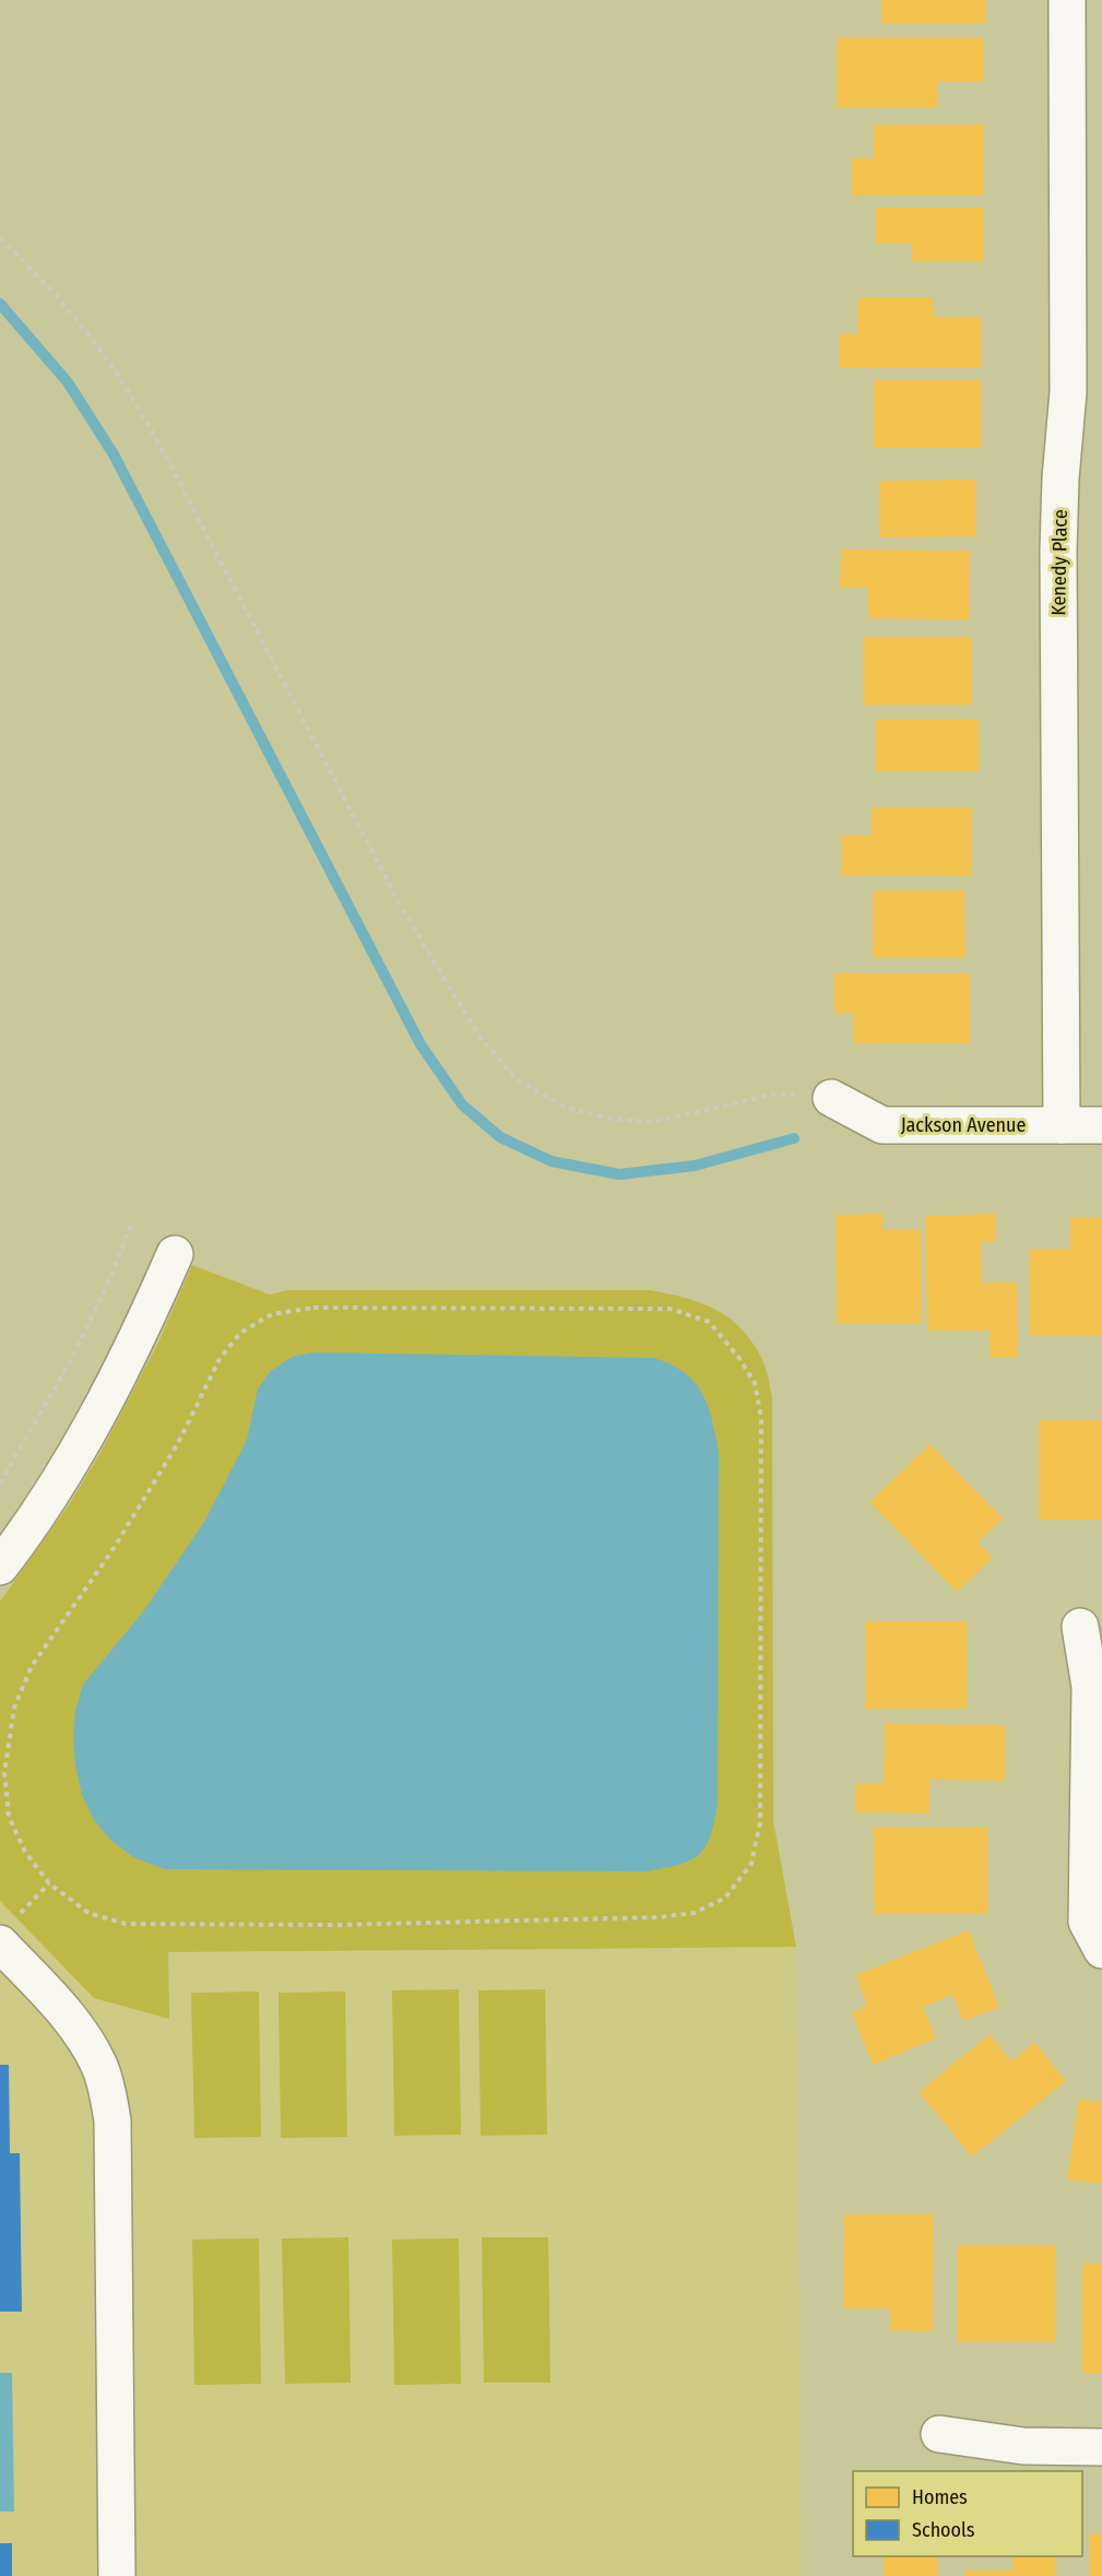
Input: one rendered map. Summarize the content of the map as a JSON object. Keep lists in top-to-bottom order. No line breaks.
{"streets":{"street":["Kenedy Place","Jackson Avenue"]},"crossings":[["Kenedy Place","Jackson Avenue"]],"legend":["Homes","Schools"]}
